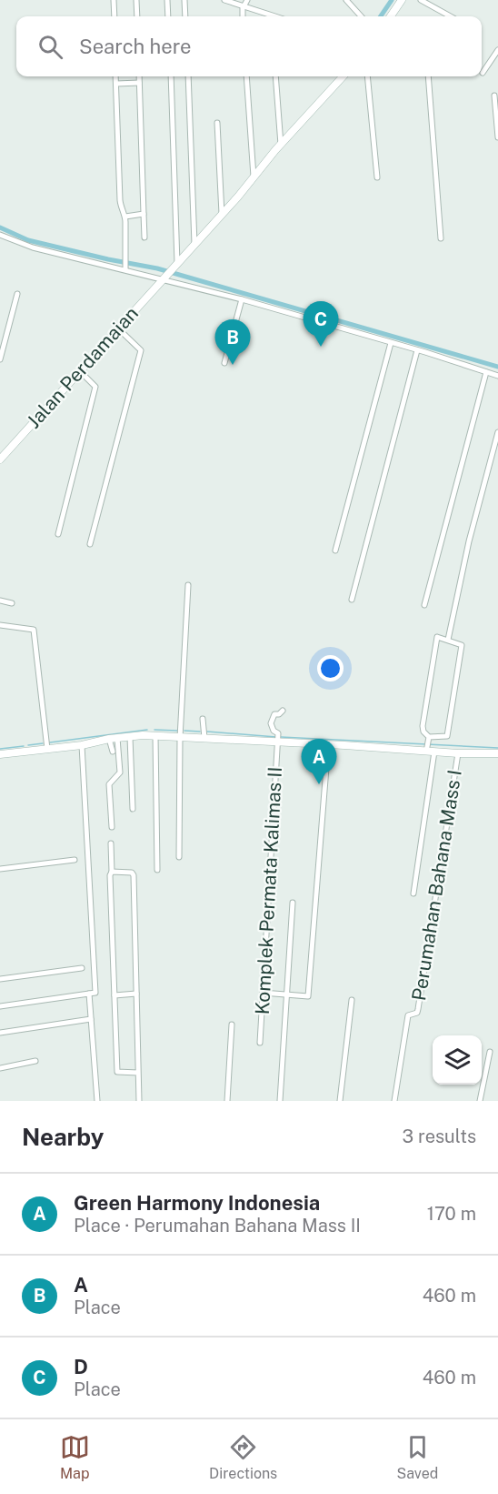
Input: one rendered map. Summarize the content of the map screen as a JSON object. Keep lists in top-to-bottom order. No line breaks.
{"streets":{"street":["Jalan Perdamaian","Perumahan Bahana Mass I","Komplek Permata Kalimas II"]},"page":{"search":"Search here","pins":["C","B","A"],"heading":["Nearby","3 results"],"list":[{"mark":"A","name":"Green Harmony Indonesia","note":"Place · Perumahan Bahana Mass II","value":"170 m"},{"mark":"B","name":"A","note":"Place","value":"460 m"},{"mark":"C","name":"D","note":"Place","value":"460 m"}],"nav":["Map","Directions","Saved"]}}
